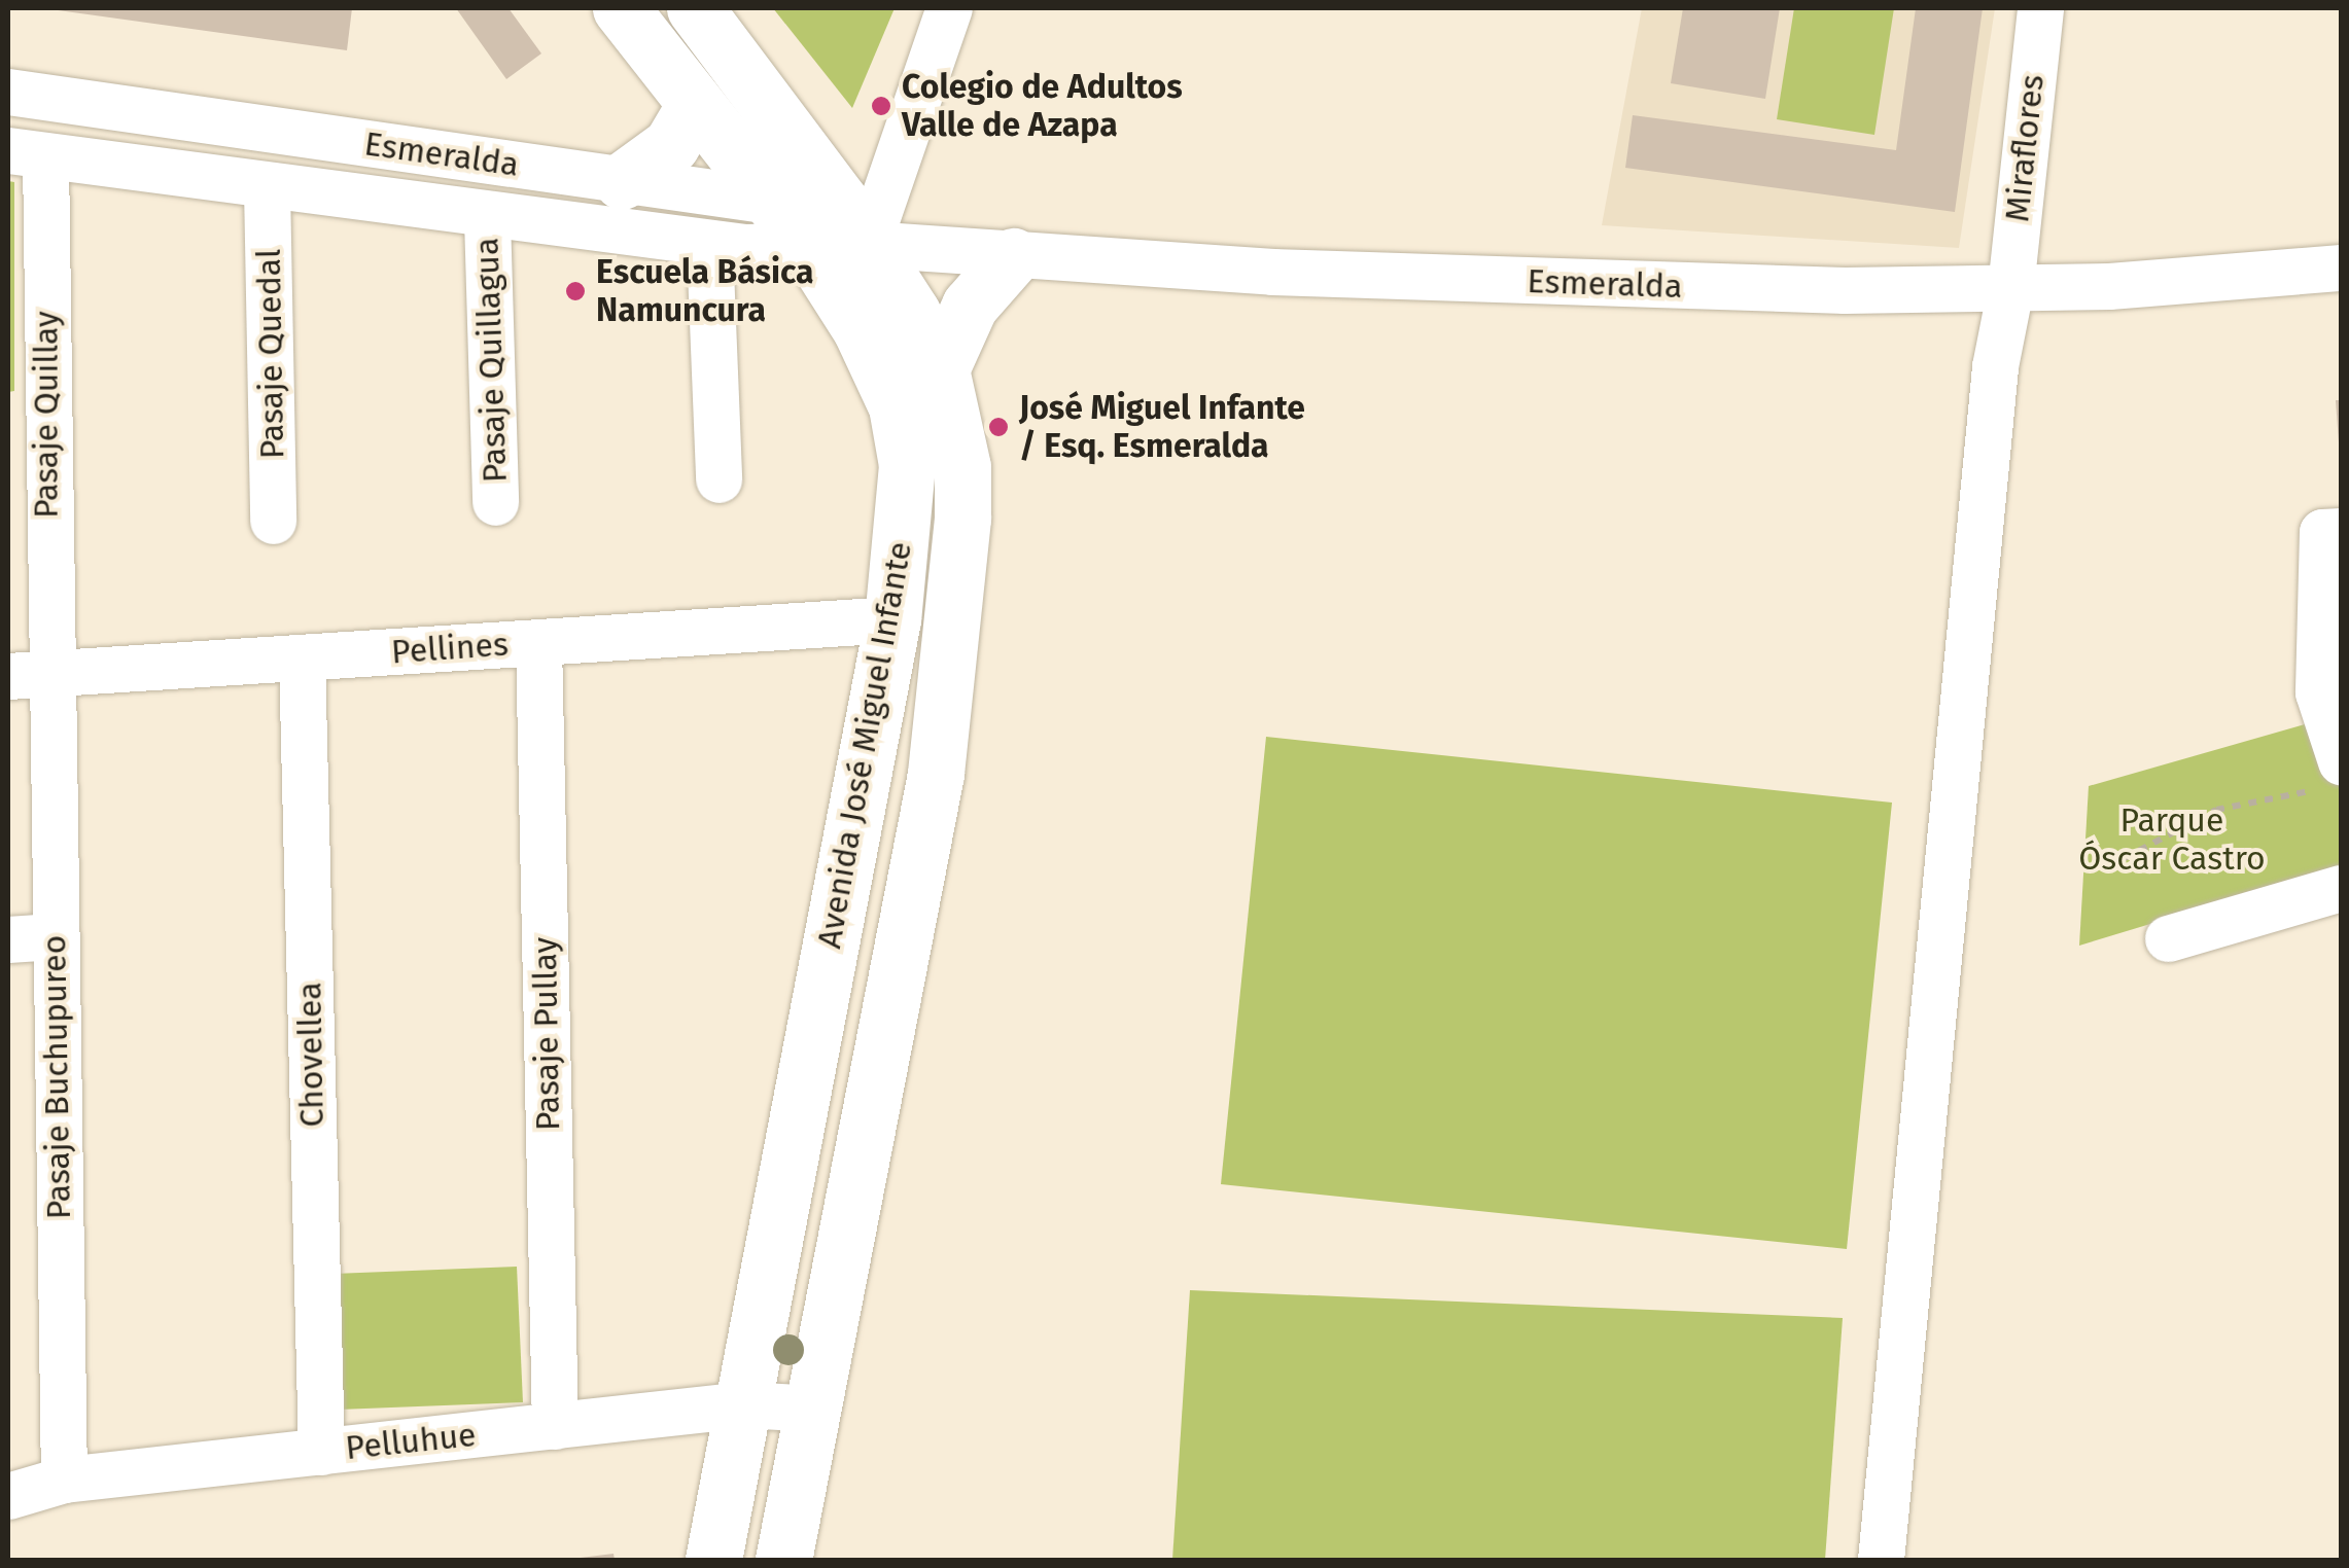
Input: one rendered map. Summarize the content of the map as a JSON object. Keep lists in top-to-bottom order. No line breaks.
{"streets":{"main road":["Avenida José Miguel Infante"],"street":["Miraflores","Esmeralda","Pasaje Quedal","Pasaje Quillagua","Pasaje Quillay","Pellines","Pasaje Pullay","Chovellea","Pasaje Buchupureo","Pelluhue"]},"crossings":[["Miraflores","Esmeralda"],["Esmeralda","Pasaje Quedal"],["Esmeralda","Pasaje Quillagua"],["Esmeralda","Pasaje Quillay"],["Esmeralda","Avenida José Miguel Infante"],["Pasaje Quillay","Pellines"],["Pasaje Quillay","Pasaje Buchupureo"],["Pellines","Avenida José Miguel Infante"],["Pellines","Pasaje Pullay"],["Pellines","Chovellea"],["Pellines","Pasaje Buchupureo"],["Avenida José Miguel Infante","Pelluhue"],["Pasaje Pullay","Pelluhue"],["Chovellea","Pelluhue"],["Pasaje Buchupureo","Pelluhue"]],"parks":["Parque Óscar Castro"],"places":["Colegio de Adultos Valle de Azapa","Escuela Básica Namuncura","José Miguel Infante / Esq. Esmeralda"]}
